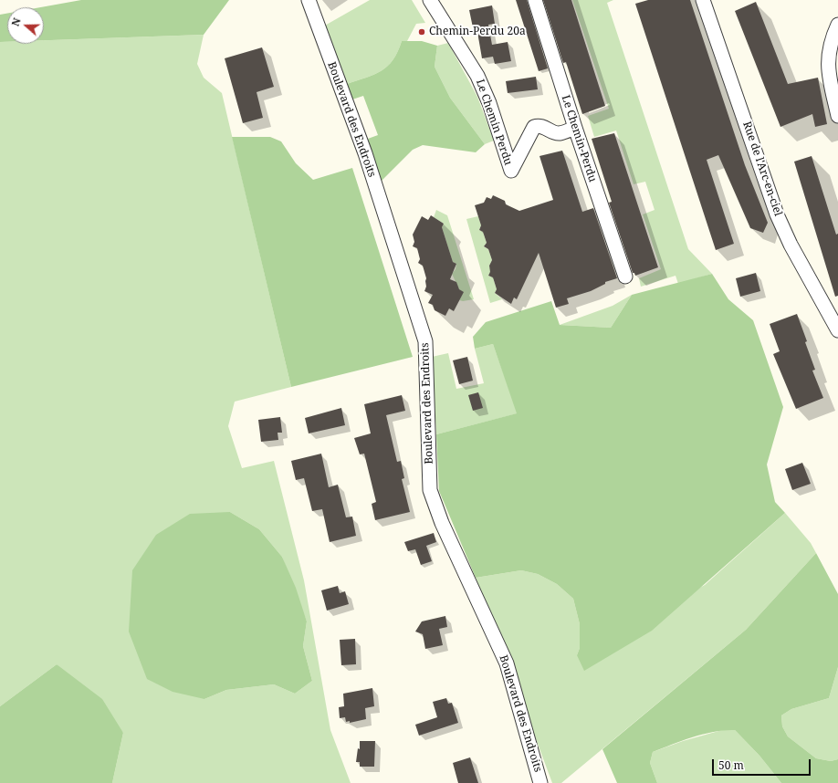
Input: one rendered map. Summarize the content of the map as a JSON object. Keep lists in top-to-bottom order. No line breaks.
{"streets":{"street":["Boulevard des Endroits","Le Chemin Perdu","Le Chemin-Perdu","Rue de l'Arc-en-ciel"]},"crossings":[["Le Chemin Perdu","Le Chemin-Perdu"]],"places":["Chemin-Perdu 20a"],"scale_bar":"50 m","north":"left"}
